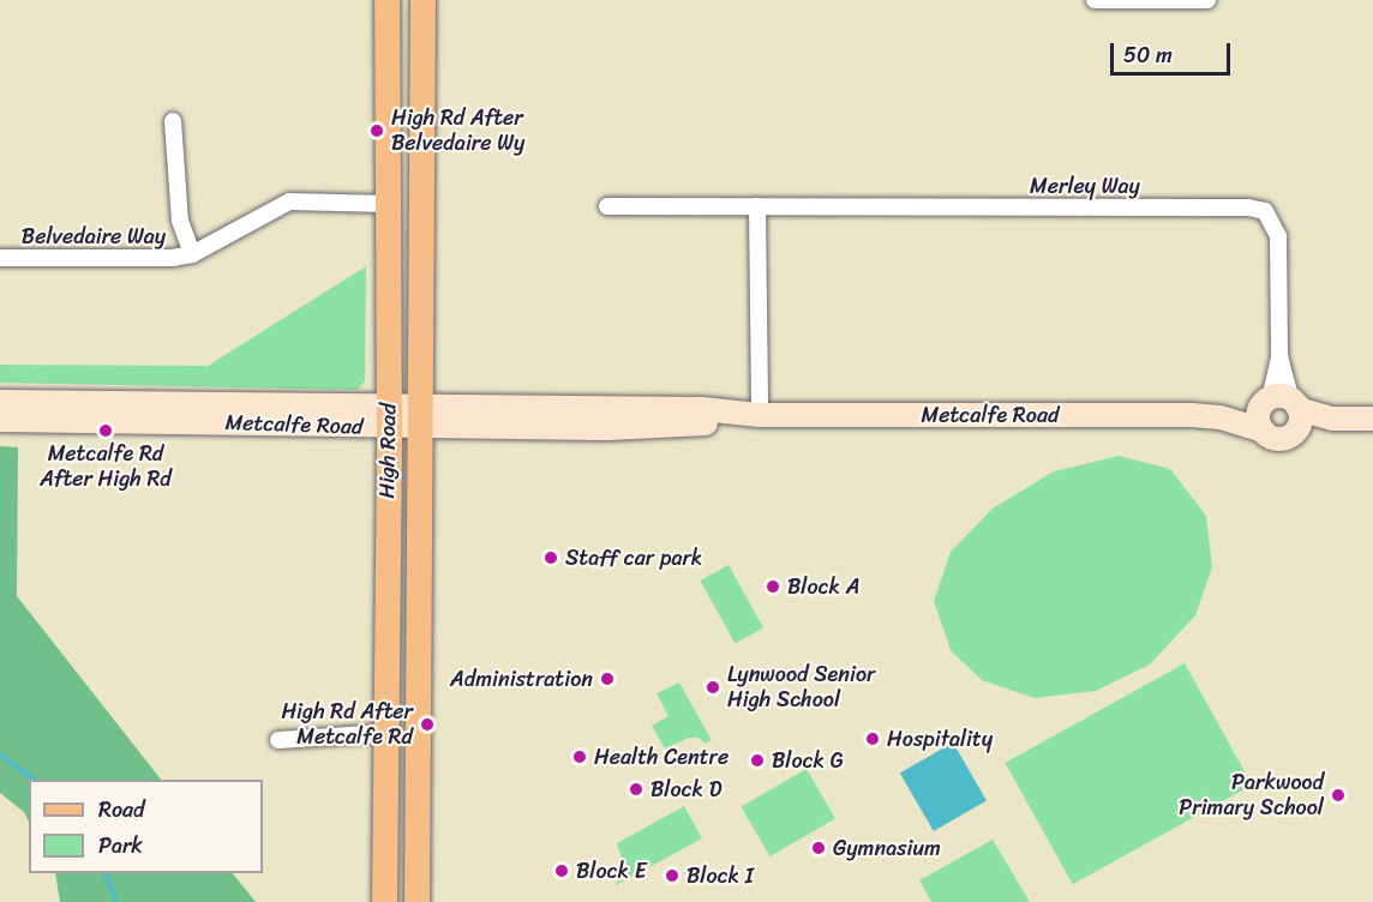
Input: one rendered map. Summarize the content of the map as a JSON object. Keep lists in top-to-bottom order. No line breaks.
{"streets":{"main road":["Metcalfe Road","High Road"],"street":["Merley Way","Belvedaire Way"]},"crossings":[["Merley Way","Metcalfe Road"],["Belvedaire Way","High Road"],["Metcalfe Road","High Road"]],"places":["High Rd After Belvedaire Wy","Metcalfe Rd After High Rd","Staff car park","Block A","Administration","Lynwood Senior High School","High Rd After Metcalfe Rd","Hospitality","Health Centre","Block G","Block D","Parkwood Primary School","Gymnasium","Block E","Block I"],"legend":["Road","Park"],"scale_bar":"50 m"}
